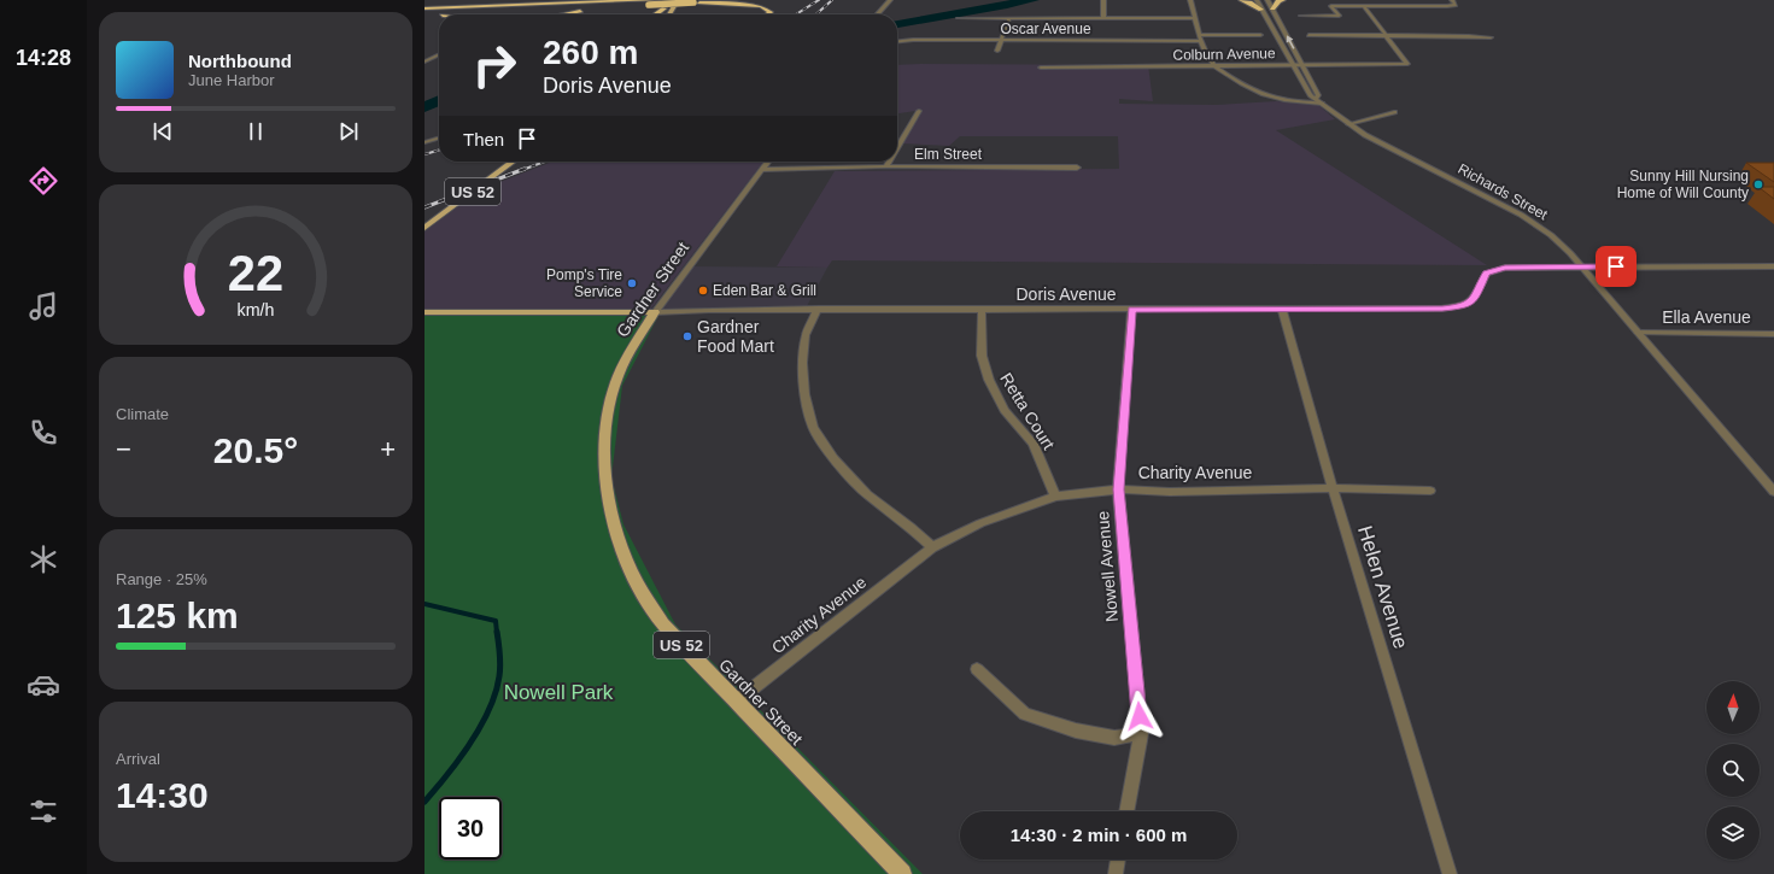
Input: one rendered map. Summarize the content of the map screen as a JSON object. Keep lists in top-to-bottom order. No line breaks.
{"streets":{"main road":["US 52","Gardner Street","Doris Avenue"],"street":["Oscar Avenue","Colburn Avenue","Elm Street","Richards Street","Ella Avenue","Retta Court","Charity Avenue","Nowell Avenue","Helen Avenue"]},"crossings":[["Colburn Avenue","Richards Street"],["Elm Street","Gardner Street"],["Richards Street","Doris Avenue"],["Richards Street","Ella Avenue"],["Gardner Street","Doris Avenue"],["Gardner Street","Charity Avenue"],["Doris Avenue","Retta Court"],["Doris Avenue","Nowell Avenue"],["Doris Avenue","Helen Avenue"],["Retta Court","Charity Avenue"],["Charity Avenue","Nowell Avenue"],["Charity Avenue","Helen Avenue"]],"parks":["Nowell Park"],"places":["Sunny Hill Nursing Home of Will County","Pomp's Tire Service","Eden Bar & Grill","Gardner Food Mart"],"north":"top","page":{"tabs":"14:28","turn":["260 m","Doris Avenue"],"song":["Northbound","June Harbor"],"then":"Then","tile":["Climate",["Range · 25%","125 km"],["Arrival","14:30"]],"heat":["−","20.5°","+"],"limit":"30","trip":"14:30 · 2 min · 600 m","gauge":["22","km/h"]}}
